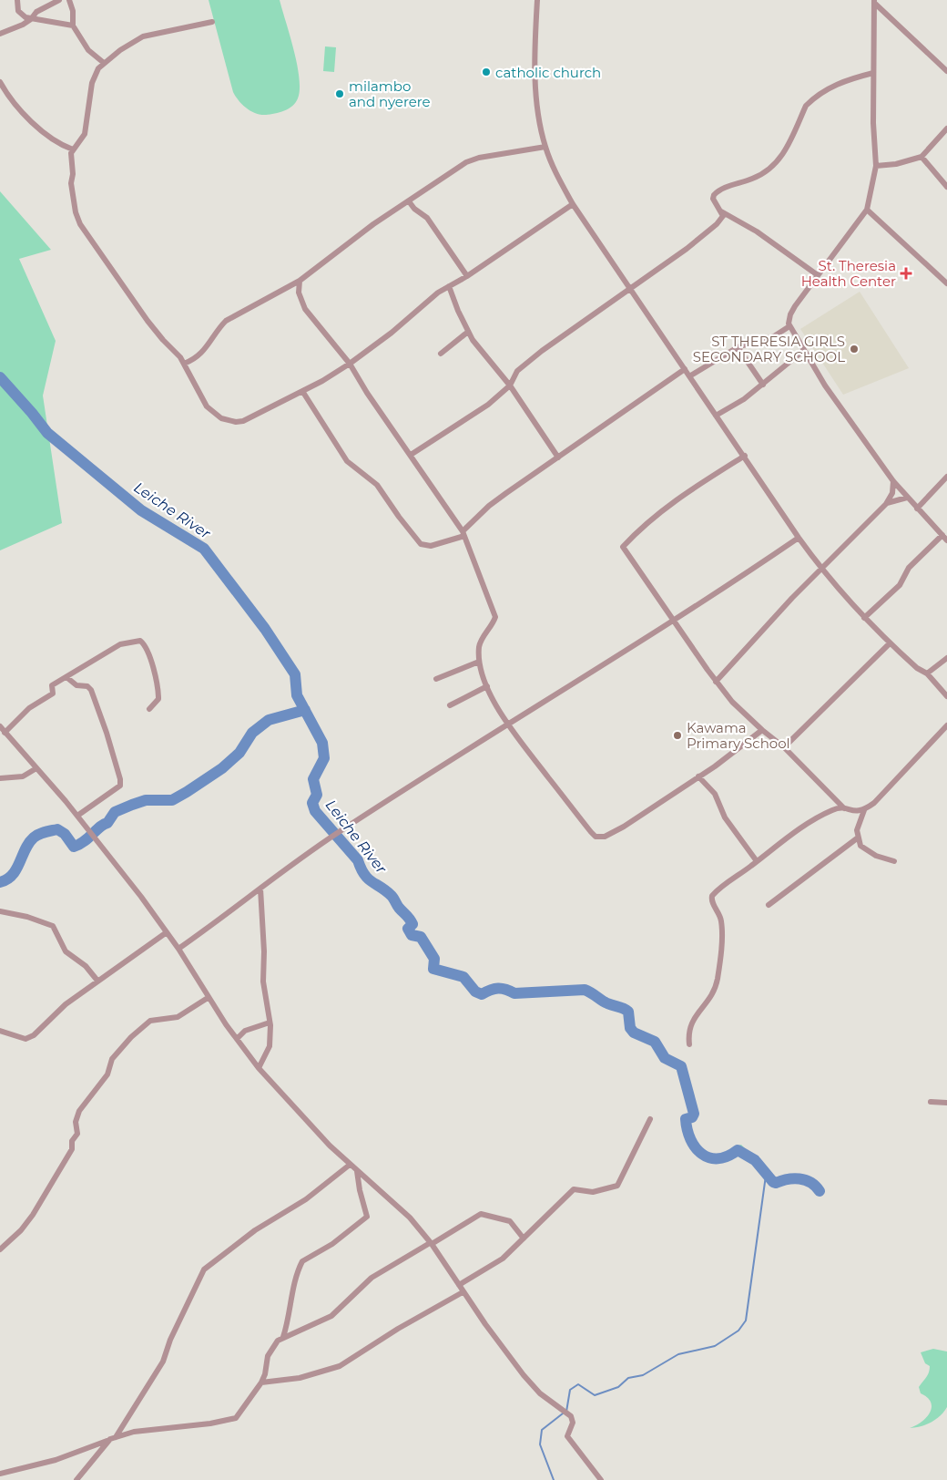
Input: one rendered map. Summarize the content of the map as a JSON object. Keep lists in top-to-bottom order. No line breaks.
{"water":["Leiche River"],"places":{"other":["catholic church","milambo and nyerere","ST THERESIA GIRLS SECONDARY SCHOOL","Kawama Primary School"],"health":["St. Theresia Health Center"]}}
